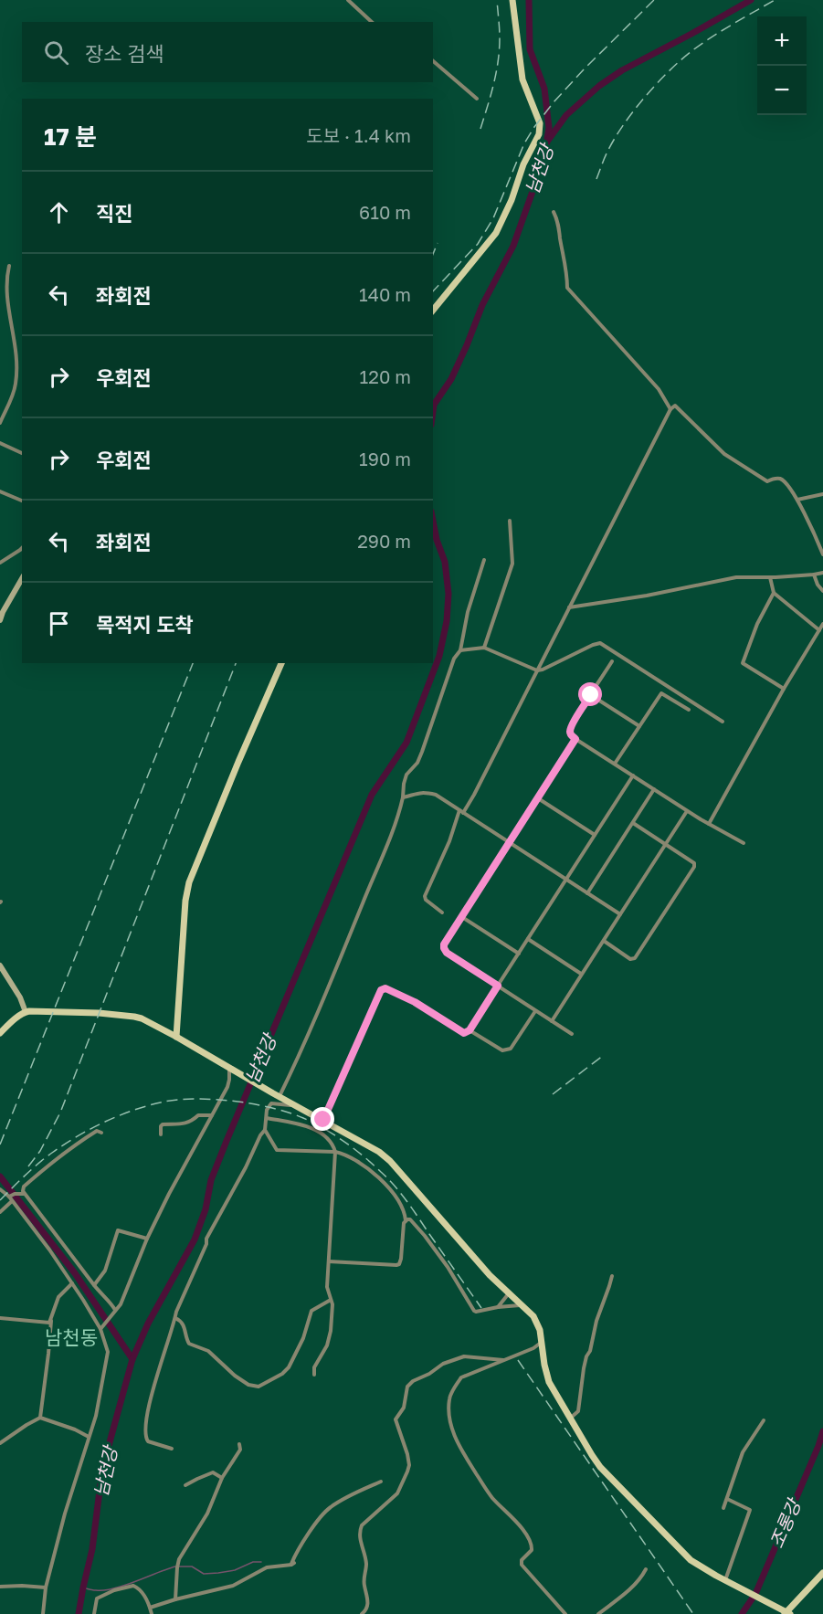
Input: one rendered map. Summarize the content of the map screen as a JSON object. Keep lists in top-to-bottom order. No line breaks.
{"districts":["남천동"],"water":["남천강","조롱강"],"page":{"map_buttons":["+","−"],"search":"장소 검색","heading":["17 분","도보 · 1.4 km"],"list":[["직진","610 m"],["좌회전","140 m"],["우회전","120 m"],["우회전","190 m"],["좌회전","290 m"],"목적지 도착"]}}
